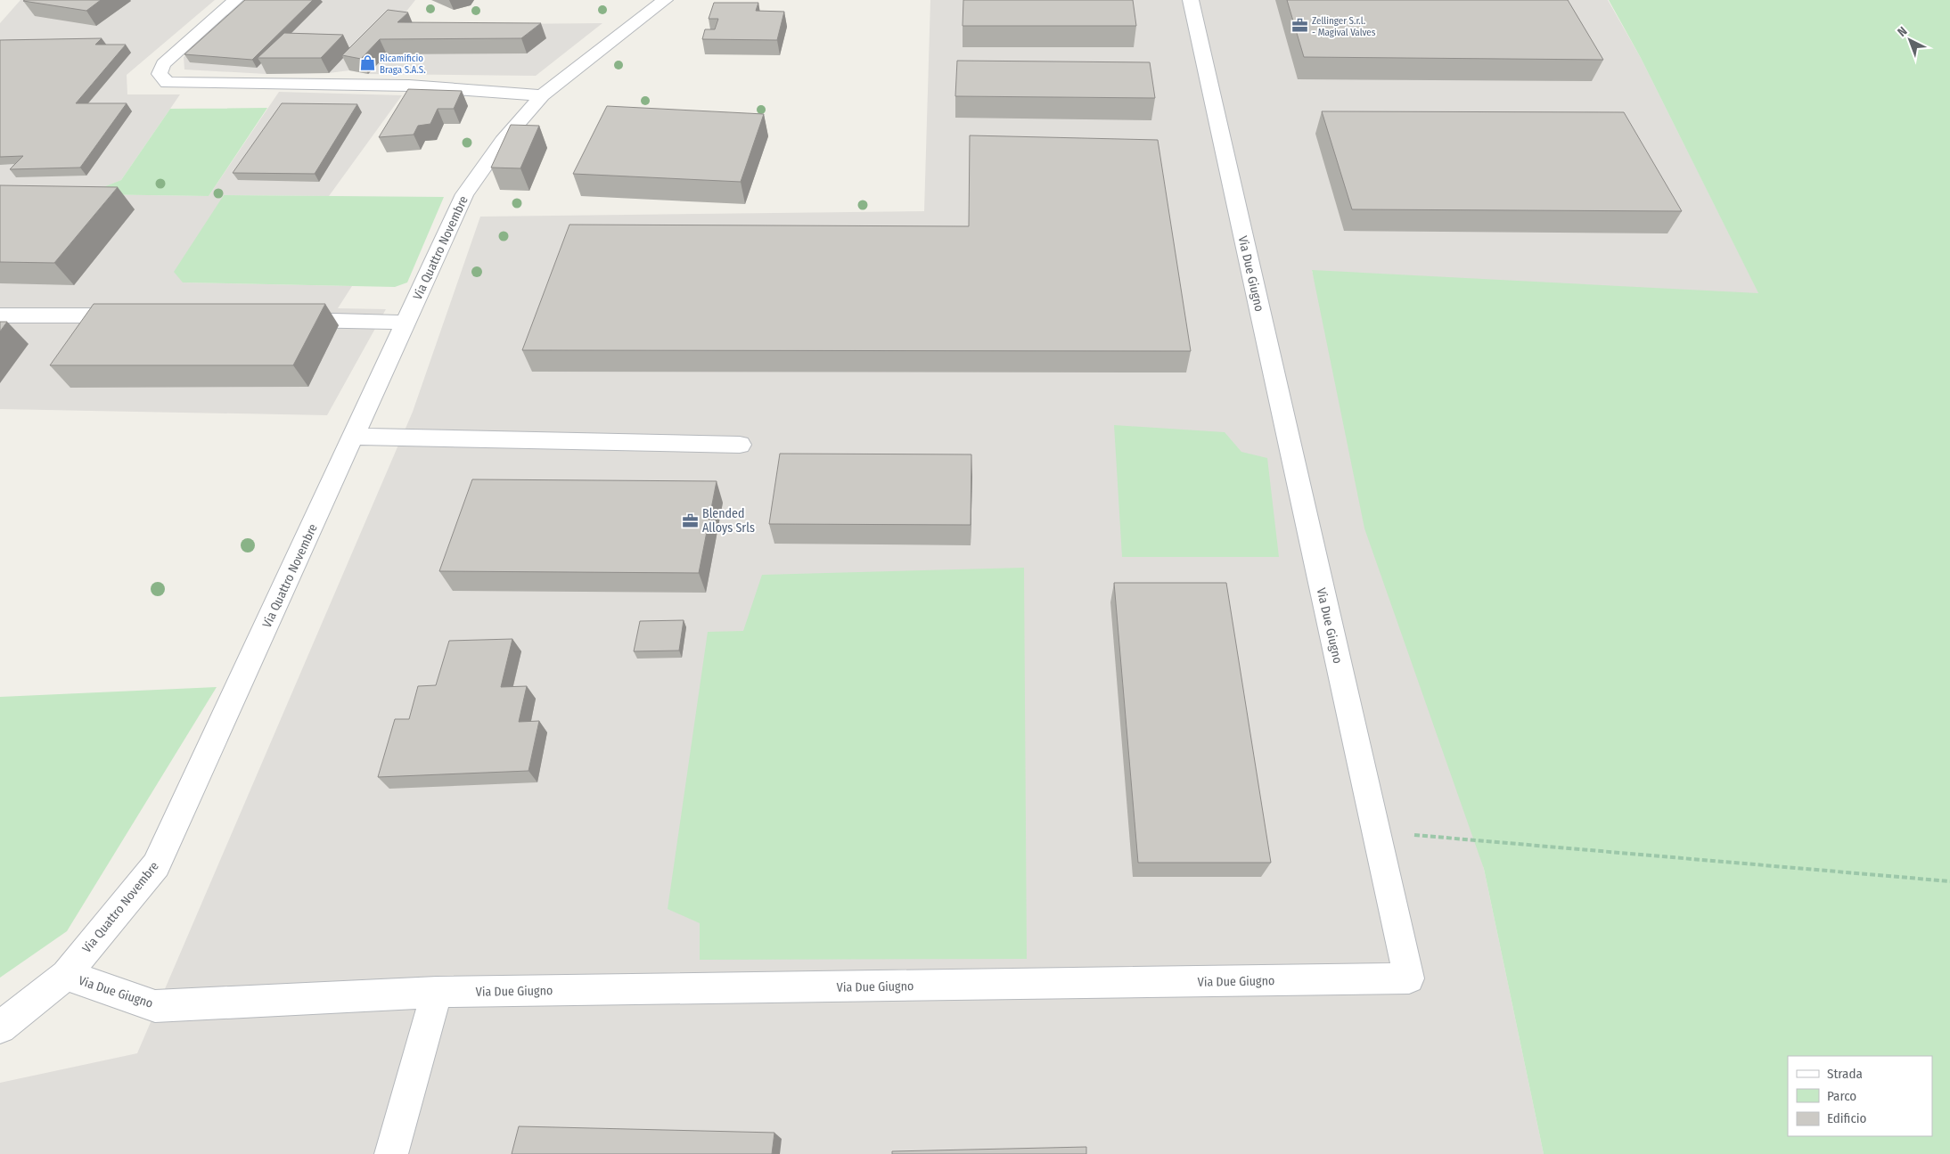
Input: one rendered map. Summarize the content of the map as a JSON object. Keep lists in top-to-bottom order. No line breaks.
{"streets":{"street":["Via Quattro Novembre","Via Due Giugno"]},"crossings":[["Via Quattro Novembre","Via Due Giugno"]],"places":{"office":["Zellinger S.r.l. - Magival Valves","Blended Alloys Srls"],"shop":["Ricamificio Braga S.A.S."]},"legend":["Strada","Parco","Edificio"],"north":"top left"}
